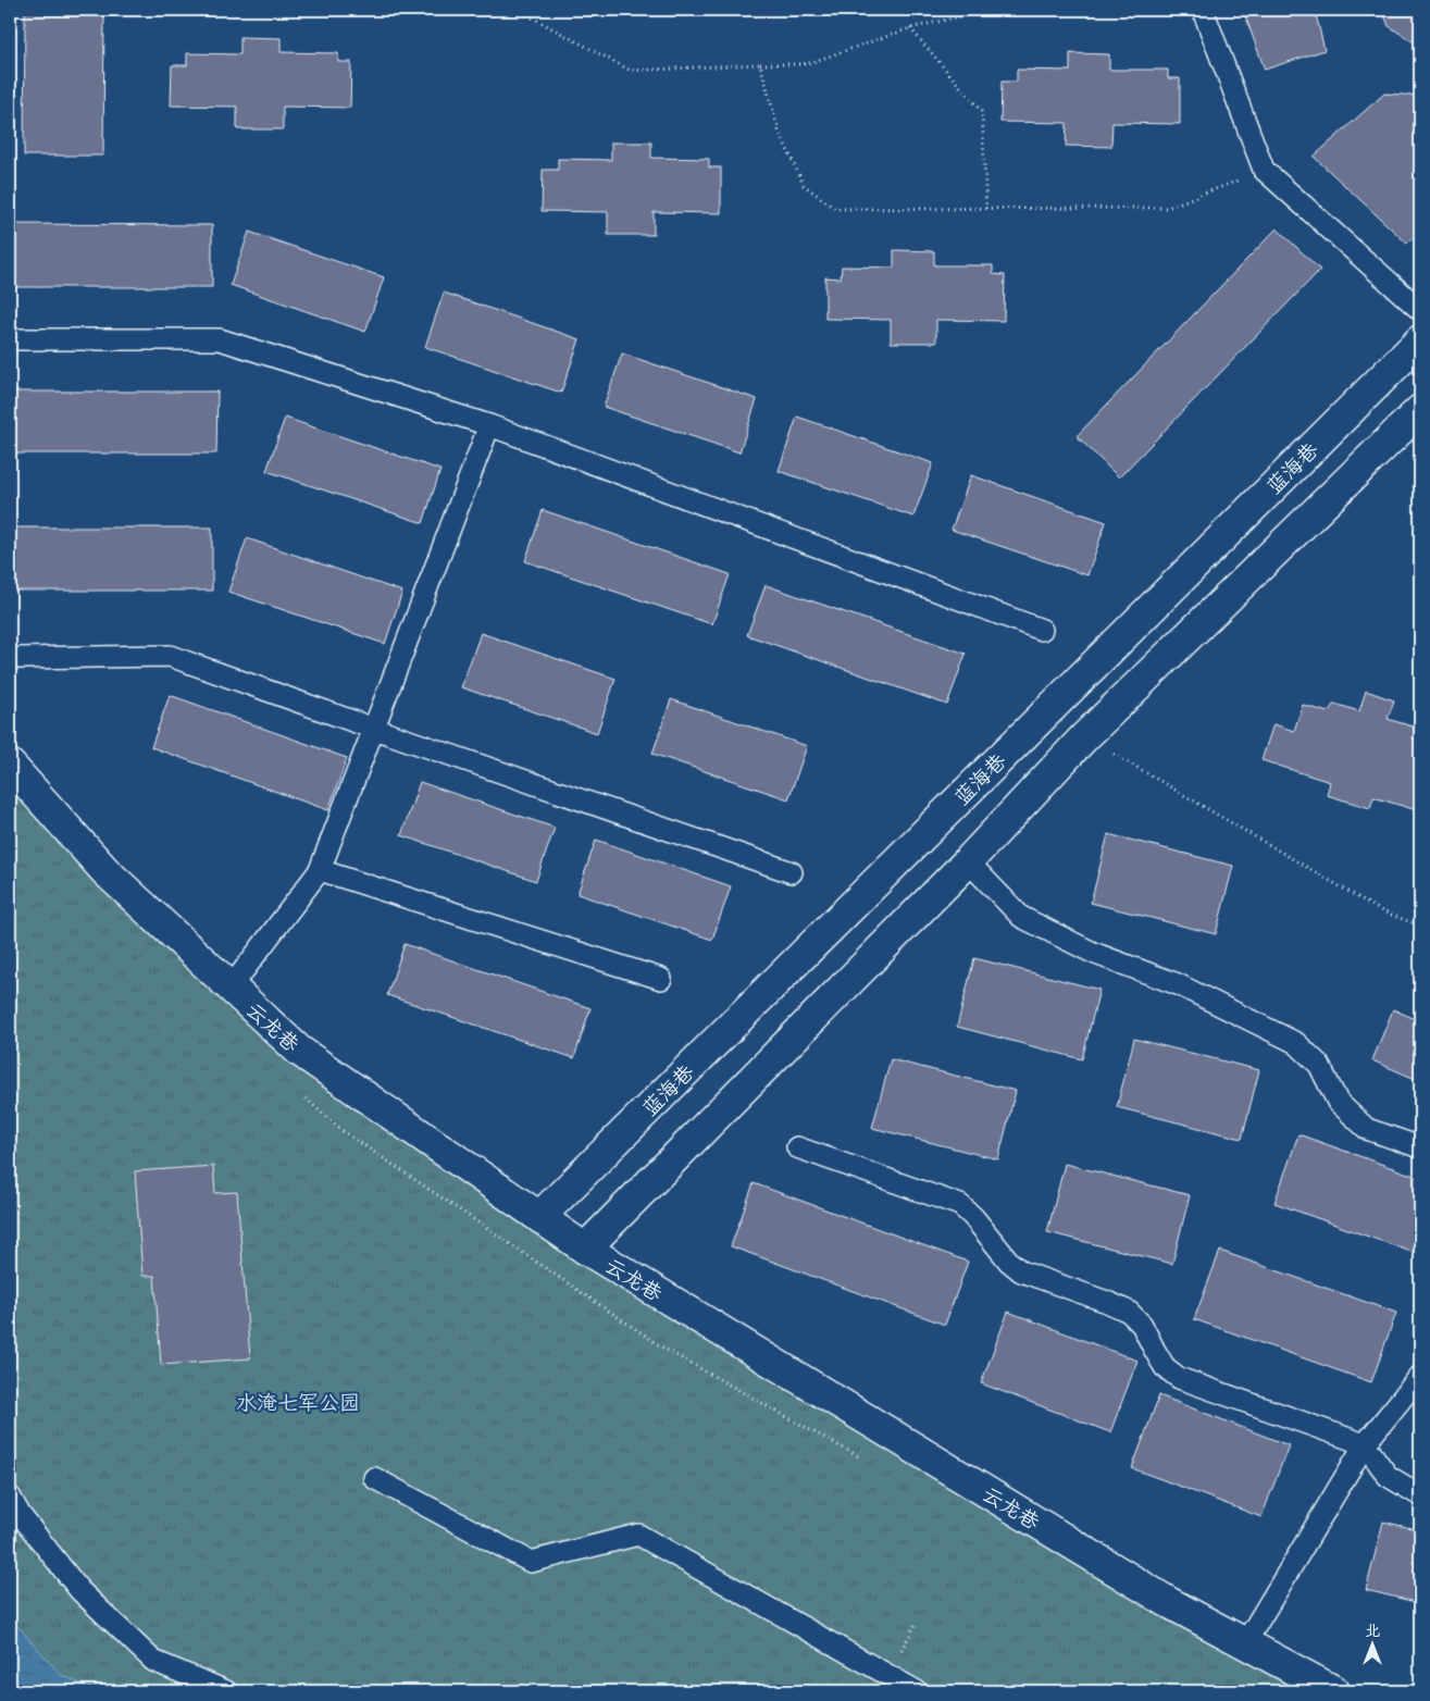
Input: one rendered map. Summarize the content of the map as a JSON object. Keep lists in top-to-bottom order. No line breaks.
{"streets":{"street":["蓝海巷","云龙巷"]},"crossings":[["蓝海巷","云龙巷"]],"parks":["水淹七军公园"],"north":"top"}
